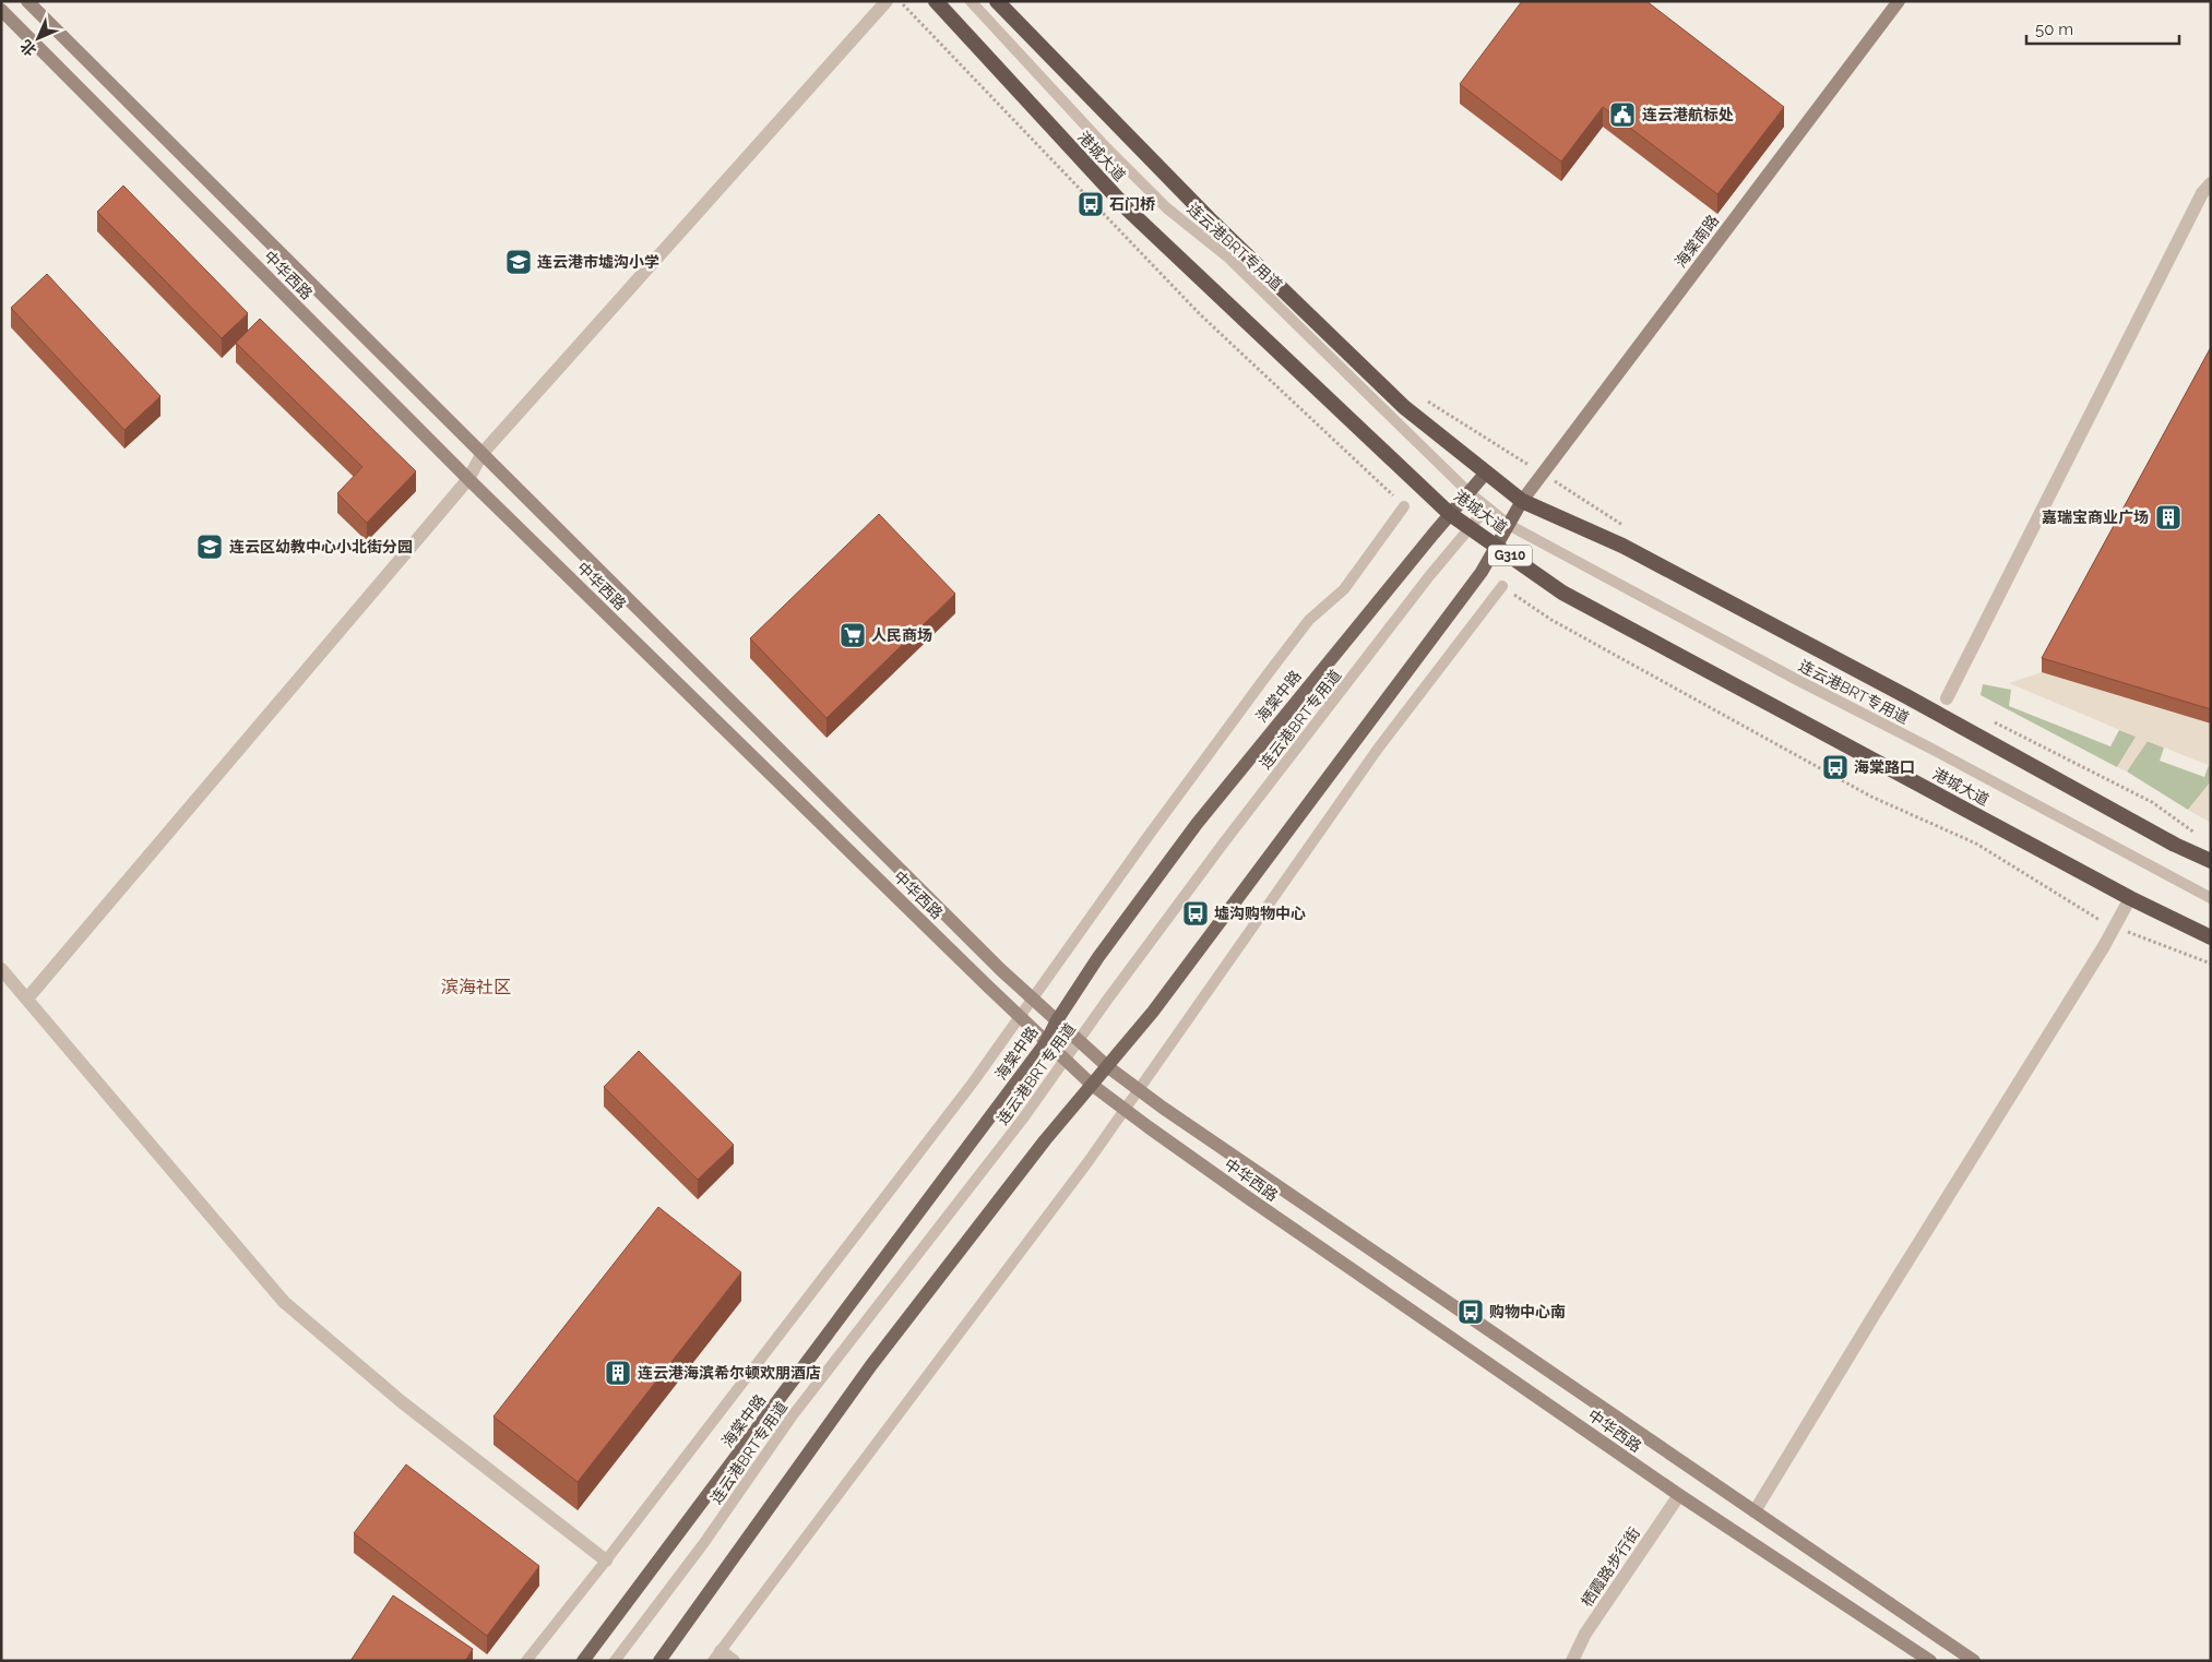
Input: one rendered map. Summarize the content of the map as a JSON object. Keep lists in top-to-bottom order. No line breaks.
{"streets":{"highway":["港城大道","G310"],"main road":["海棠南路","中华西路","海棠中路"],"street":["栖霞路步行街"],"lane":["连云港BRT专用道"]},"crossings":[["港城大道","连云港BRT专用道"],["港城大道","海棠中路"],["连云港BRT专用道","中华西路"],["连云港BRT专用道","海棠中路"],["中华西路","海棠中路"],["中华西路","栖霞路步行街"]],"districts":["滨海社区"],"places":{"public building":["连云港航标处"],"bus stop":["石门桥","海棠路口","墟沟购物中心","购物中心南"],"school or university":["连云港市墟沟小学","连云区幼教中心小北街分园"],"building":["嘉瑞宝商业广场","连云港海滨希尔顿欢朋酒店"],"supermarket":["人民商场"]},"scale_bar":"50 m","north":"bottom left"}
